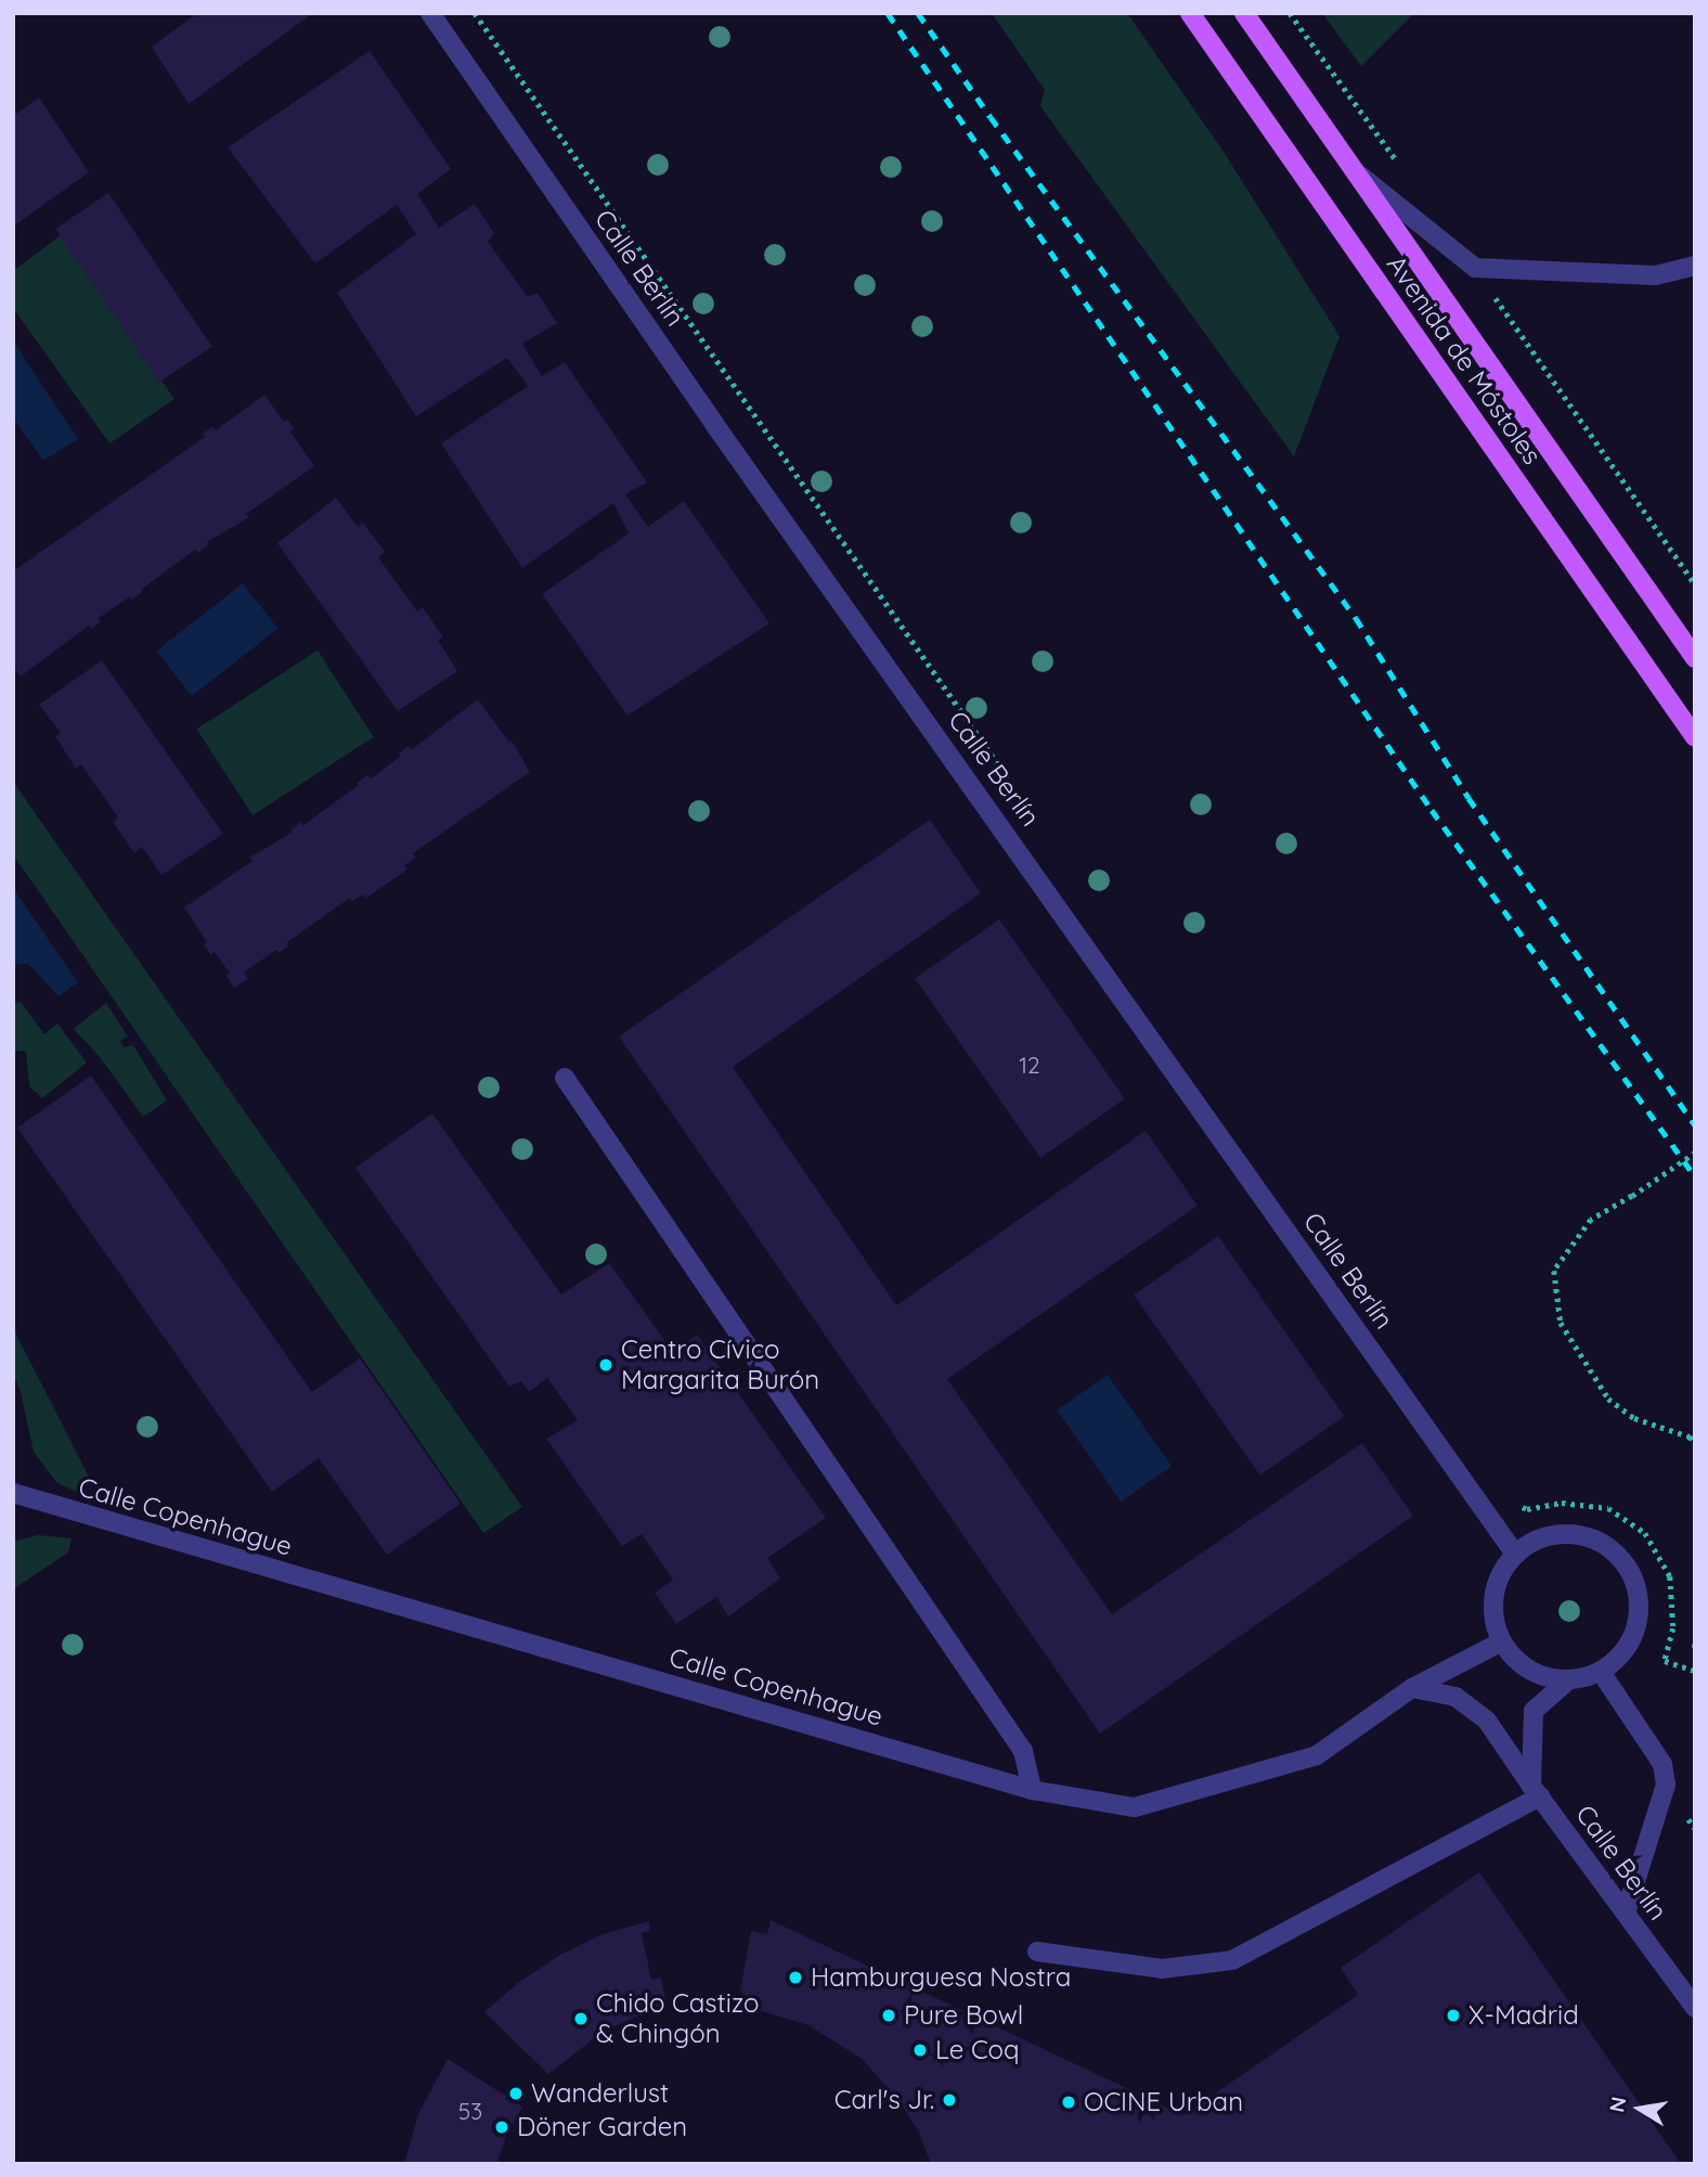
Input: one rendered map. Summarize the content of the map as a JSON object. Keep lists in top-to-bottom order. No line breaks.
{"streets":{"main road":["Avenida de Móstoles"],"street":["Calle Berlín","Calle Copenhague"]},"crossings":[["Calle Berlín","Calle Copenhague"]],"places":["Centro Cívico Margarita Burón","Hamburguesa Nostra","Pure Bowl","X-Madrid","Chido Castizo & Chingón","Le Coq","Wanderlust","Carl's Jr.","OCINE Urban","Döner Garden"],"house_numbers":["12","53"],"north":"left"}
